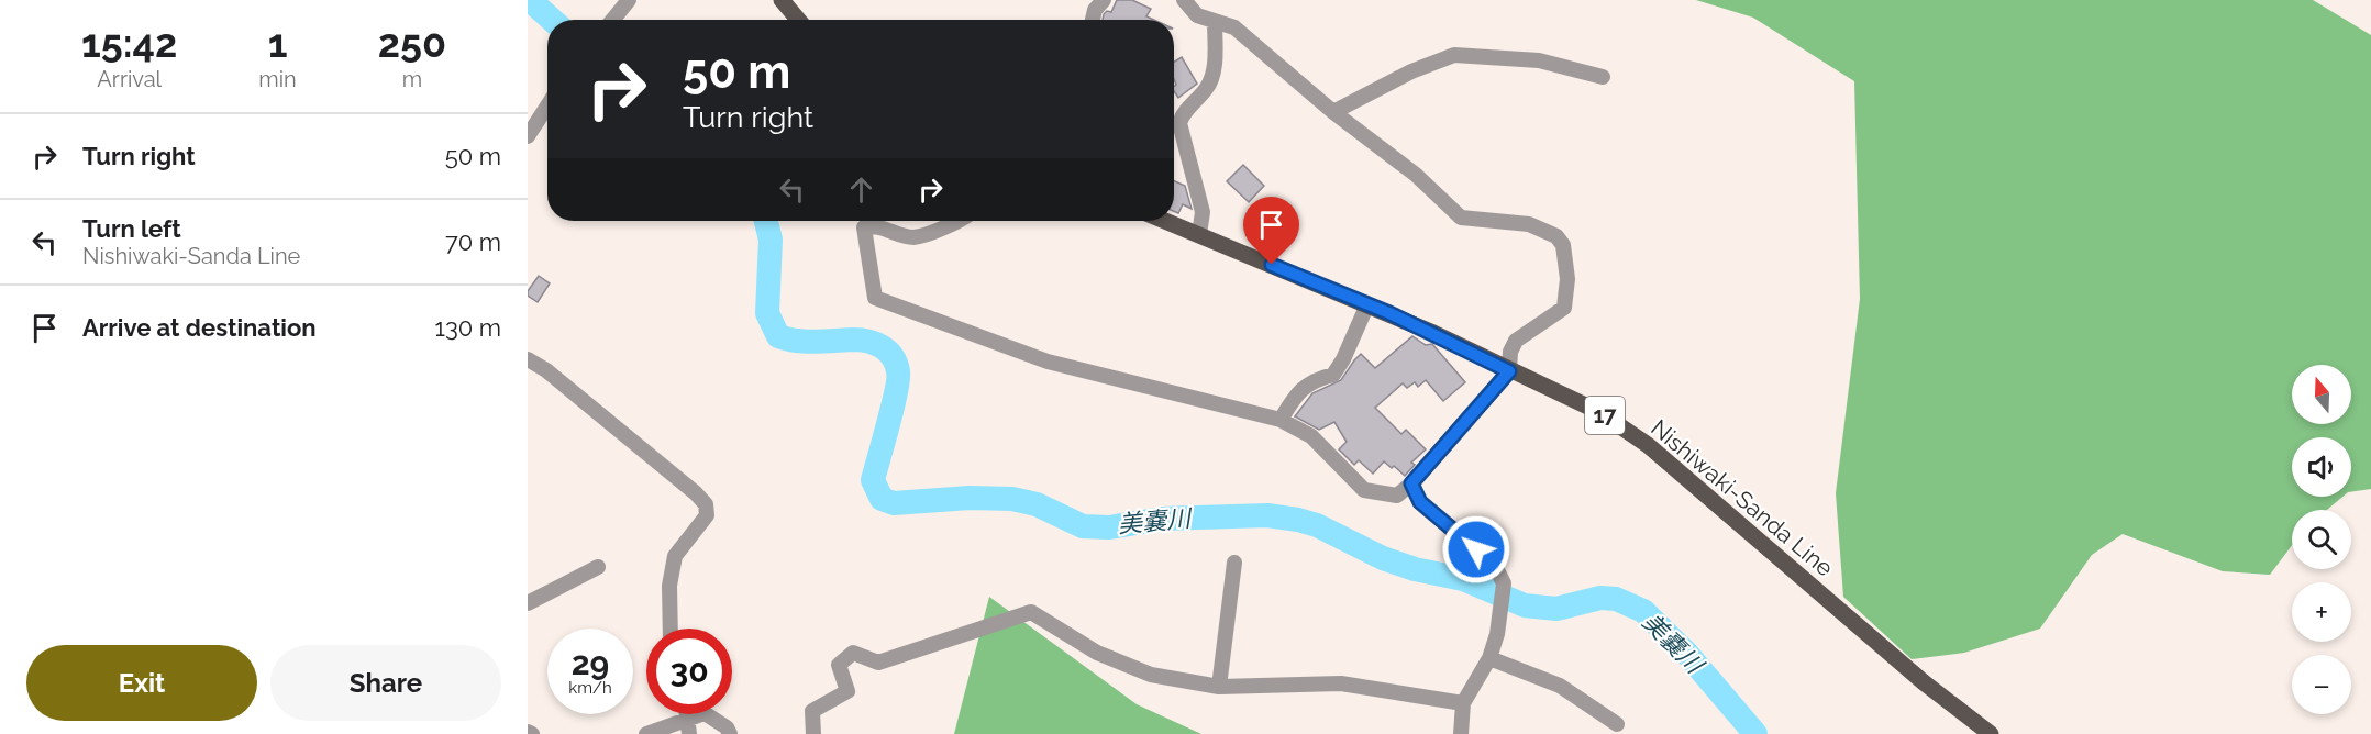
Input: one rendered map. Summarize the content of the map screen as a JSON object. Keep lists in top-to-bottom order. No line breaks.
{"streets":{"main road":["17","Nishiwaki-Sanda Line"]},"water":["美嚢川"],"north":"top","page":{"eta":["15:42","Arrival","1","min","250","m"],"turn":["50 m","Turn right"],"list":[{"name":"Turn right","value":"50 m"},{"name":"Turn left","note":"Nishiwaki-Sanda Line","value":"70 m"},{"name":"Arrive at destination","value":"130 m"}],"map_buttons":["+","−"],"speed":"29 km/h","limit":"30","buttons":["Exit","Share"]}}
